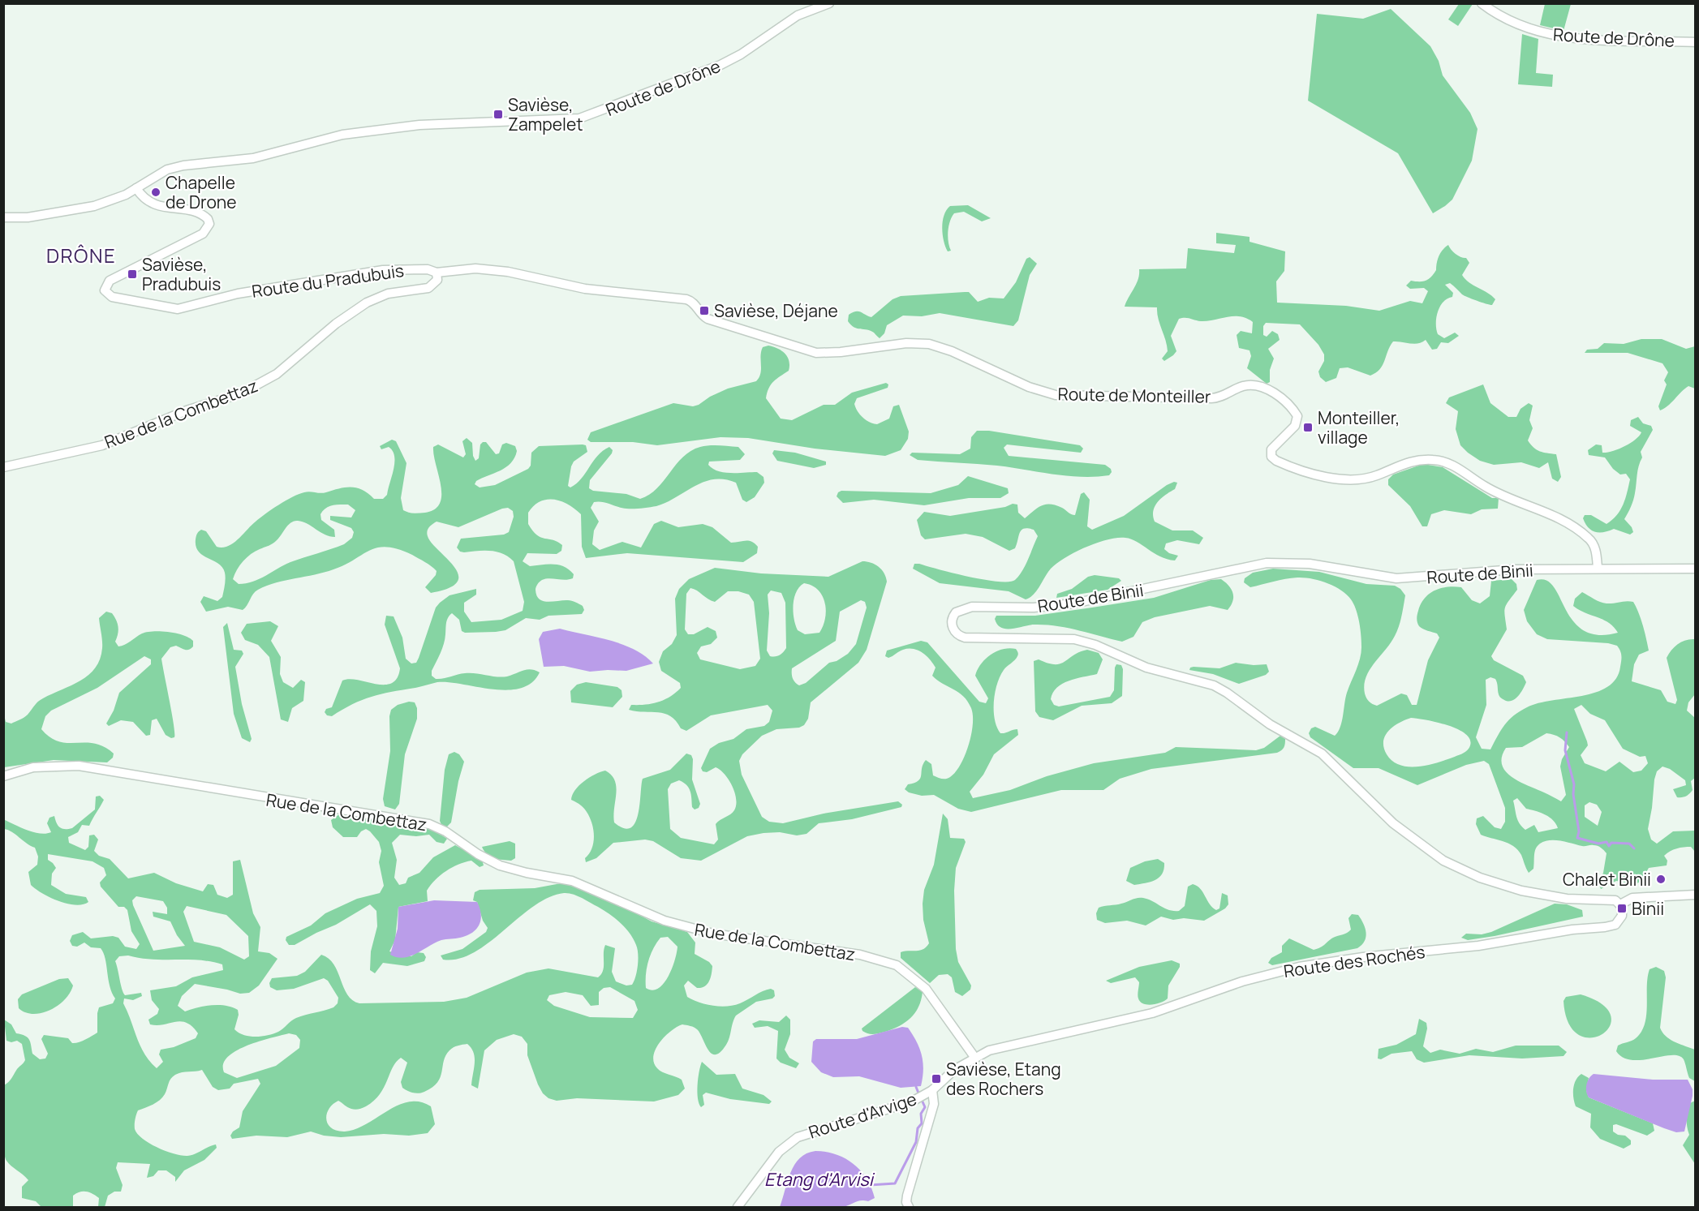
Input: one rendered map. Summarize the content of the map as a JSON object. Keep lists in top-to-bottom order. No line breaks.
{"streets":{"street":["Route de Drône","Route du Pradubuis","Route de Monteiller","Rue de la Combettaz","Route de Binii","Route des Rochés","Route d'Arvige"]},"crossings":[["Route de Drône","Route du Pradubuis"],["Route du Pradubuis","Route de Monteiller"],["Route du Pradubuis","Rue de la Combettaz"],["Route de Monteiller","Route de Binii"],["Rue de la Combettaz","Route des Rochés"],["Route de Binii","Route des Rochés"],["Route des Rochés","Route d'Arvige"]],"districts":["DRÔNE"],"water":["Etang d'Arvisi"],"places":{"transit":["Savièse, Zampelet","Savièse, Pradubuis","Savièse, Déjane","Monteiller, village","Binii","Savièse, Etang des Rochers"],"other":["Chapelle de Drone","Chalet Binii"]}}
